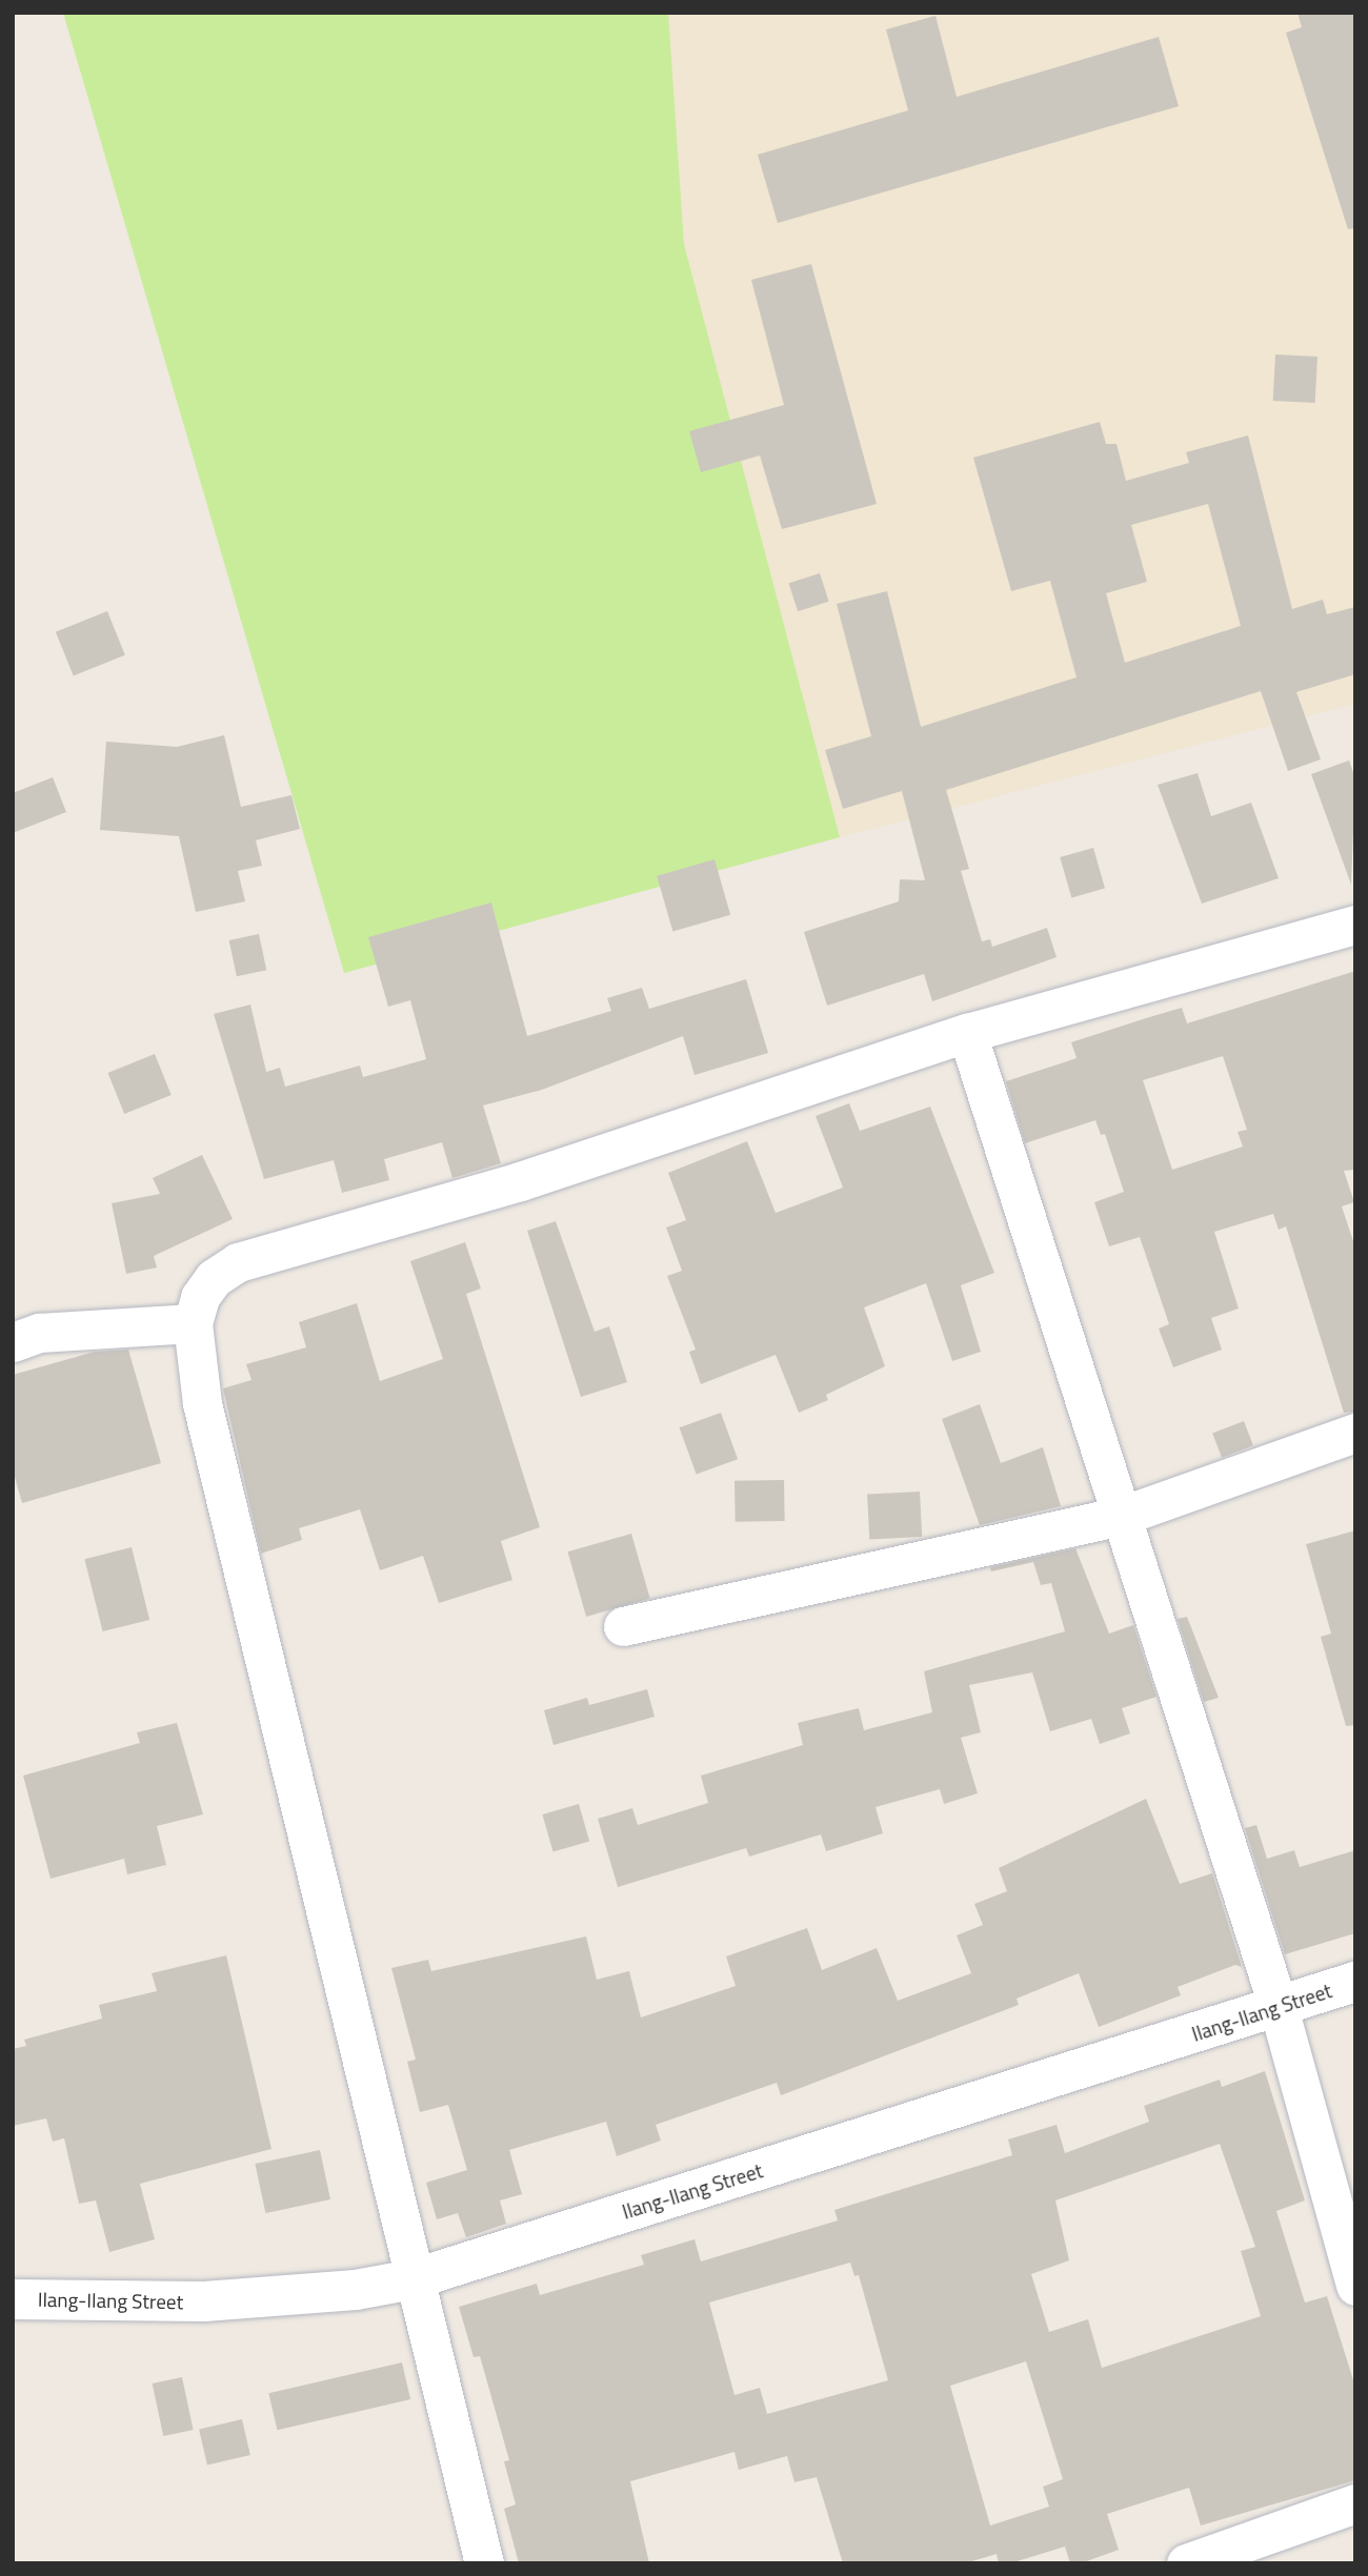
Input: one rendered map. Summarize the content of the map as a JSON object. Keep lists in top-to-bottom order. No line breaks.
{"streets":{"main road":["Ilang-Ilang Street"]}}
